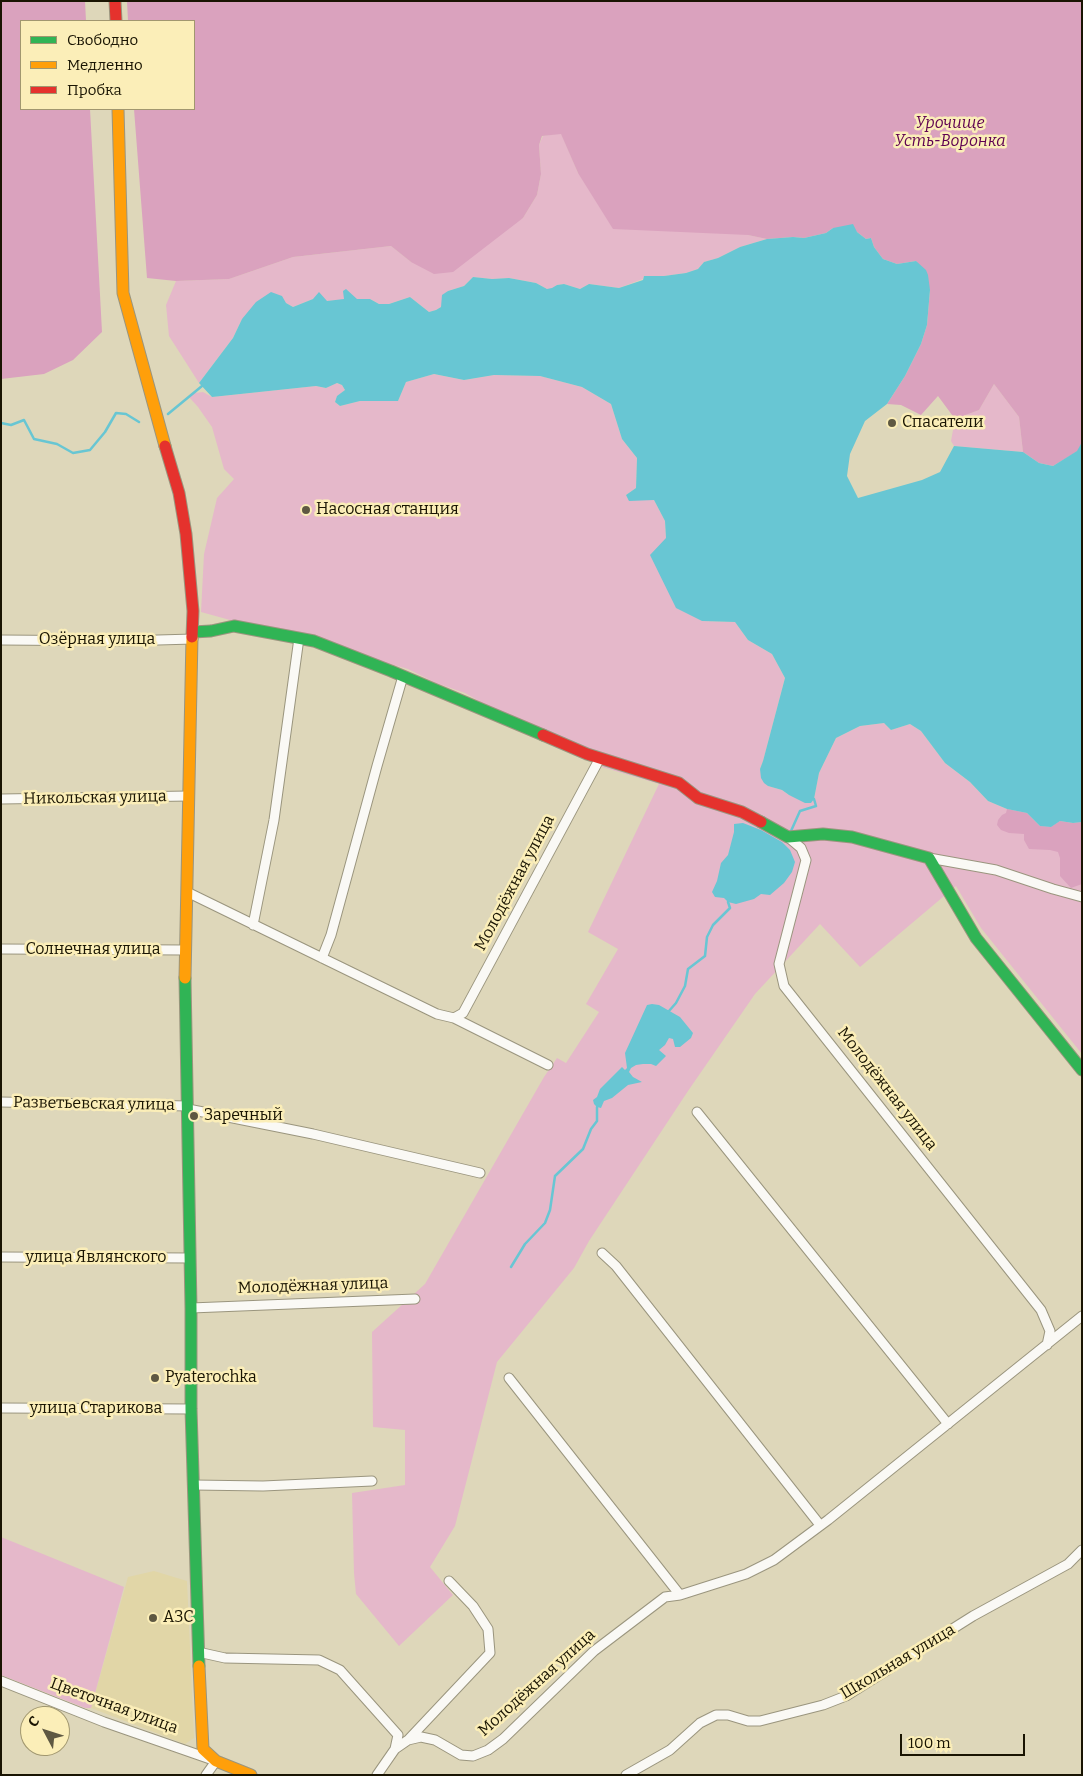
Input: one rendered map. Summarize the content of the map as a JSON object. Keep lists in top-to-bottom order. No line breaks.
{"streets":{"street":["Озёрная улица","Никольская улица","Молодёжная улица","Солнечная улица","Разветьевская улица","улица Являнского","улица Старикова","Школьная улица","Цветочная улица"]},"crossings":[["Озёрная улица","Молодёжная улица"]],"parks":["Урочище Усть-Воронка"],"places":["Спасатели","Насосная станция","Заречный","Pyaterochka","АЗС"],"legend":["Свободно","Медленно","Пробка"],"scale_bar":"100 m","north":"top left"}
